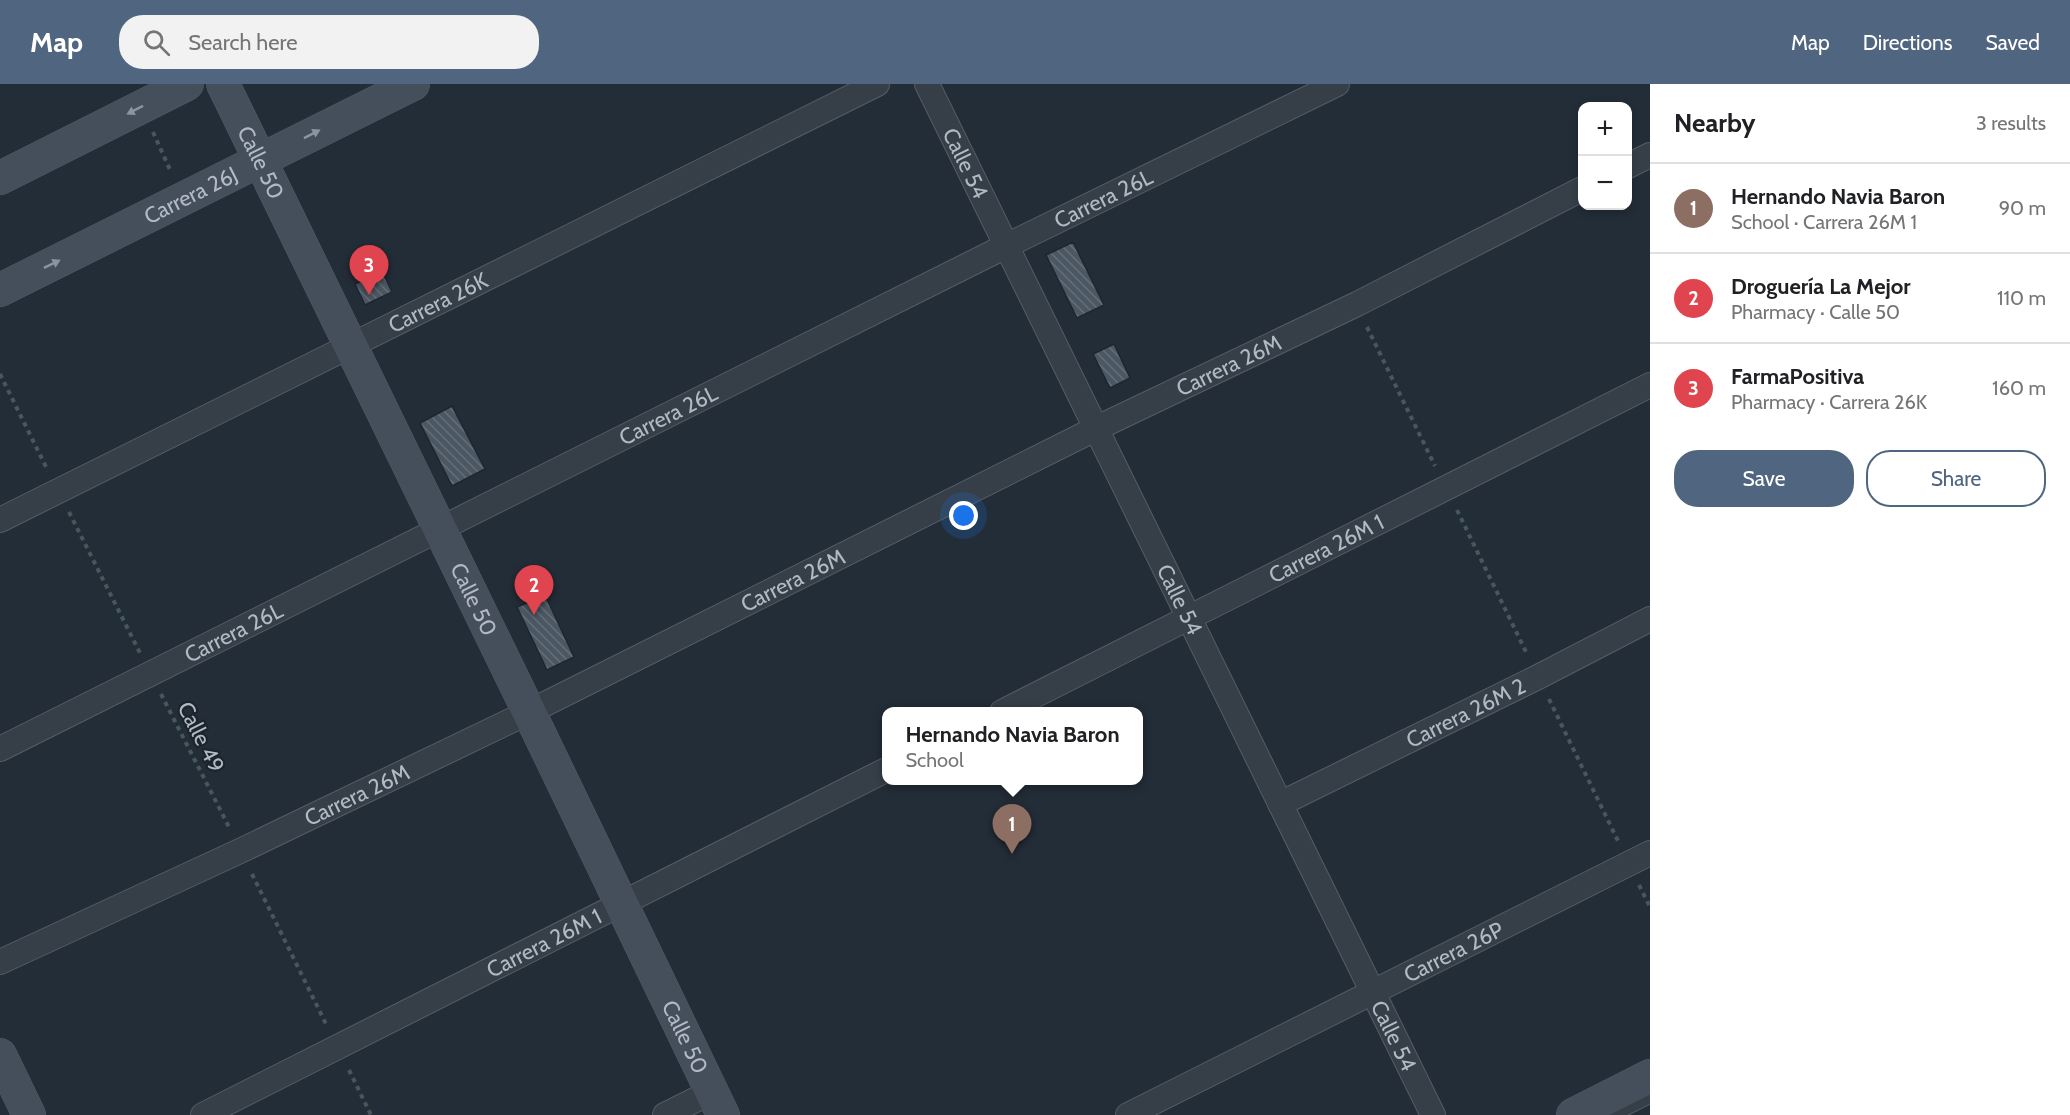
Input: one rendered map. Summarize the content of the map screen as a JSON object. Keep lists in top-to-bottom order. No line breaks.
{"streets":{"street":["Calle 50","Calle 54","Carrera 26J","Carrera 26L","Carrera 26K","Carrera 26M","Carrera 26M 1","Carrera 26M 2","Carrera 26P"],"path":["Calle 49"]},"crossings":[["Calle 50","Carrera 26J"],["Calle 50","Carrera 26L"],["Calle 50","Carrera 26K"],["Calle 50","Carrera 26M"],["Calle 50","Carrera 26M 1"],["Calle 54","Carrera 26L"],["Calle 54","Carrera 26M"],["Calle 54","Carrera 26M 1"],["Calle 54","Carrera 26M 2"],["Calle 54","Carrera 26P"],["Carrera 26L","Calle 49"],["Carrera 26K","Calle 49"],["Carrera 26M","Calle 49"],["Carrera 26M 1","Calle 49"]],"page":{"header":"Map","search":"Search here","nav":["Map","Directions","Saved"],"heading":["Nearby","3 results"],"map_buttons":["+","−"],"list":[{"mark":"1","name":"Hernando Navia Baron","note":"School · Carrera 26M 1","value":"90 m"},{"mark":"2","name":"Droguería La Mejor","note":"Pharmacy · Calle 50","value":"110 m"},{"mark":"3","name":"FarmaPositiva","note":"Pharmacy · Carrera 26K","value":"160 m"}],"pins":["3","2","1"],"buttons":["Save","Share"],"popup":["Hernando Navia Baron","School"]}}
